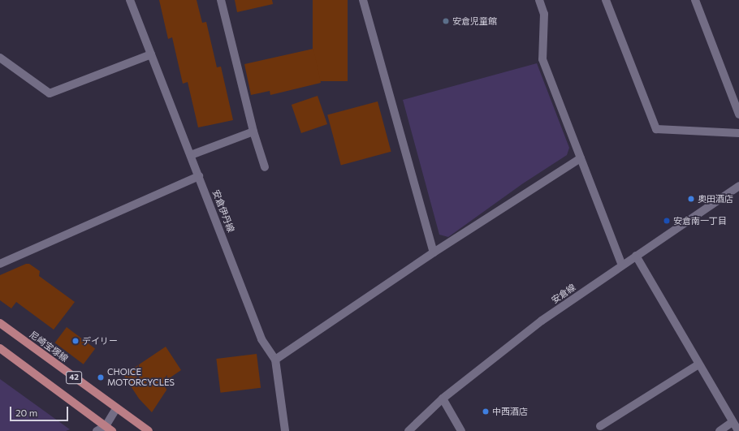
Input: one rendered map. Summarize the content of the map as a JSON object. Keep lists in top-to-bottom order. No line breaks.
{"streets":{"main road":["尼崎宝塚線","42"],"street":["安倉伊丹線","安倉線"]},"places":["安倉児童館","奥田酒店","安倉南一丁目","デイリー","CHOICE MOTORCYCLES","中西酒店"],"scale_bar":"20 m"}
